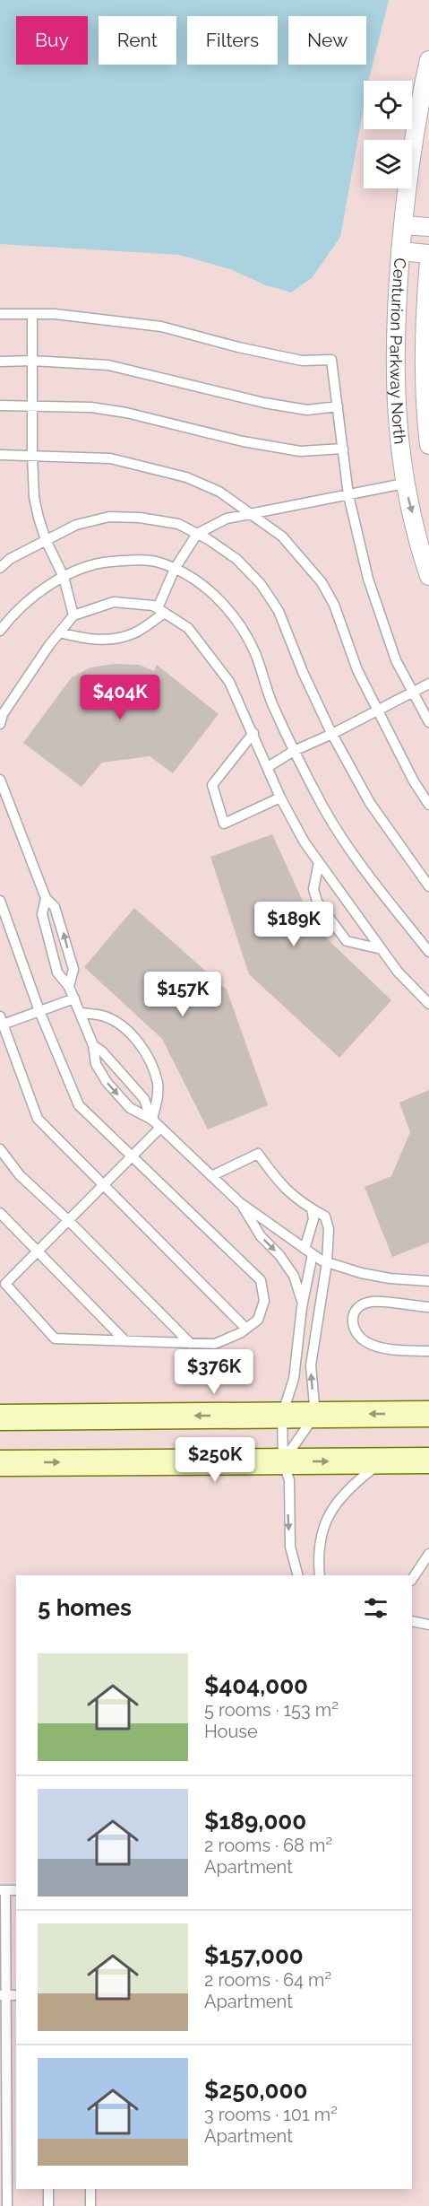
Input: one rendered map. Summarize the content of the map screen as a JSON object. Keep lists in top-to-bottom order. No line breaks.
{"streets":{"street":["Centurion Parkway North"]},"page":{"chip":["Buy","Rent","Filters","New"],"price":["$404K","$189K","$157K","$376K","$250K"],"heading":"5 homes","list":[{"name":"$404,000","note":"5 rooms · 153 m² · House"},{"name":"$189,000","note":"2 rooms · 68 m² · Apartment"},{"name":"$157,000","note":"2 rooms · 64 m² · Apartment"},{"name":"$250,000","note":"3 rooms · 101 m² · Apartment"}]}}
